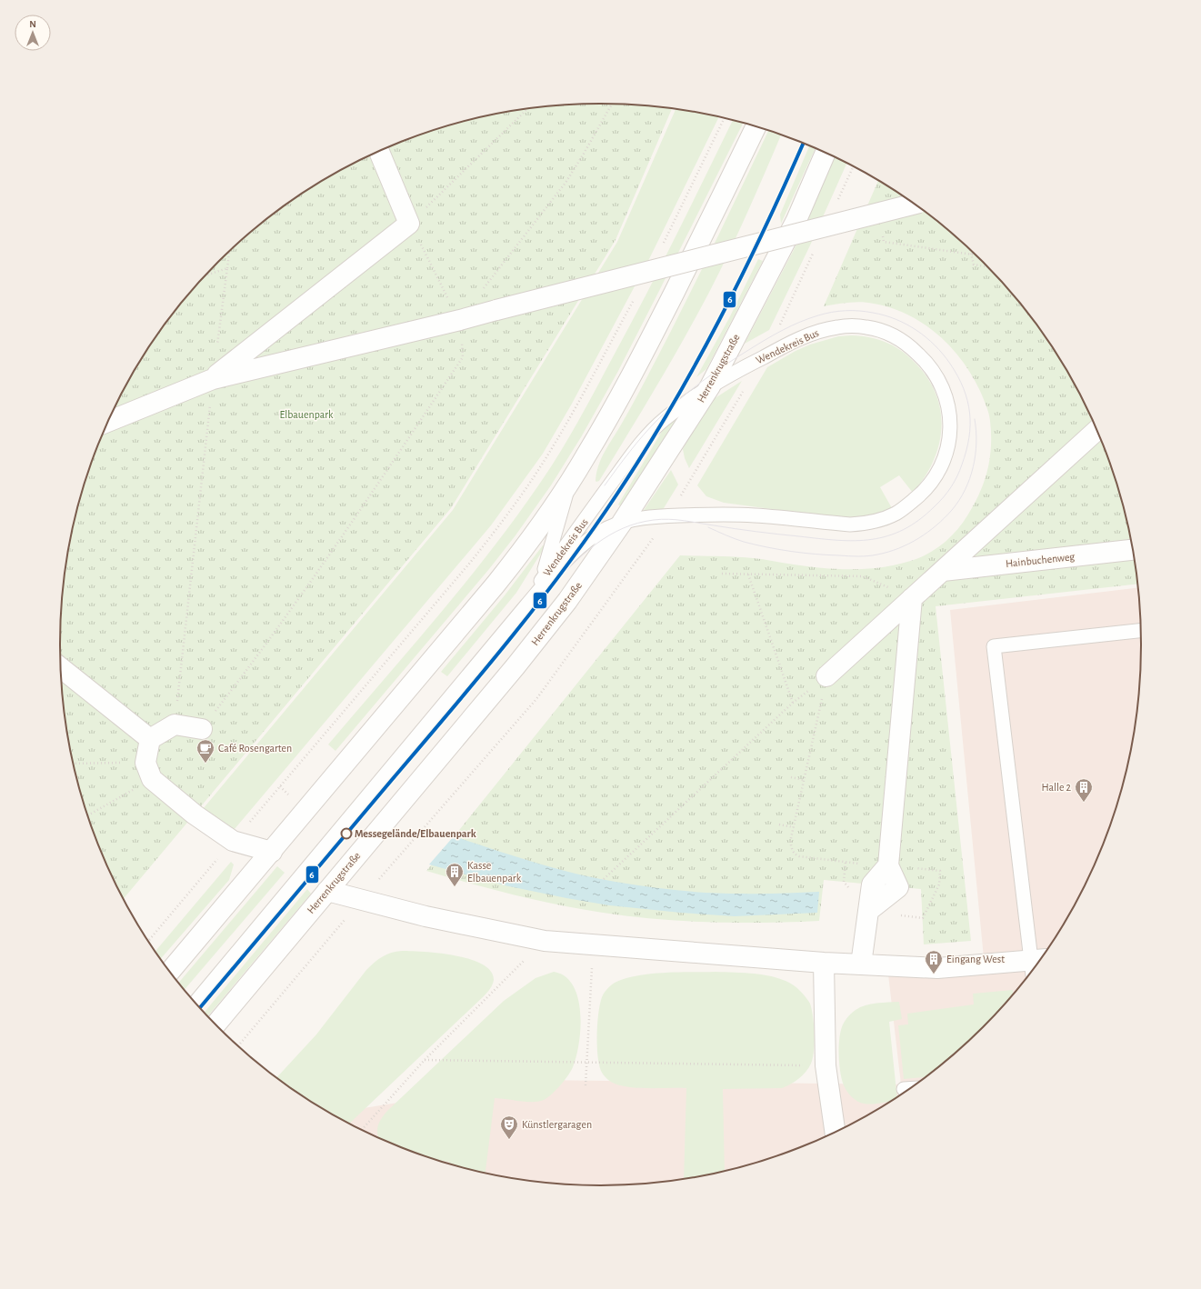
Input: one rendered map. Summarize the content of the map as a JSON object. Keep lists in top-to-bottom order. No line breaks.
{"streets":{"street":["Herrenkrugstraße","Hainbuchenweg"],"lane":["Wendekreis Bus"]},"crossings":[["Wendekreis Bus","Herrenkrugstraße"]],"parks":["Elbauenpark"],"places":{"cafe":["Café Rosengarten"],"building":["Halle 2","Kasse Elbauenpark","Eingang West"],"other":["Messegelände/Elbauenpark"],"theatre":["Künstlergaragen"]},"lines":["transit line 6"],"north":"top"}
